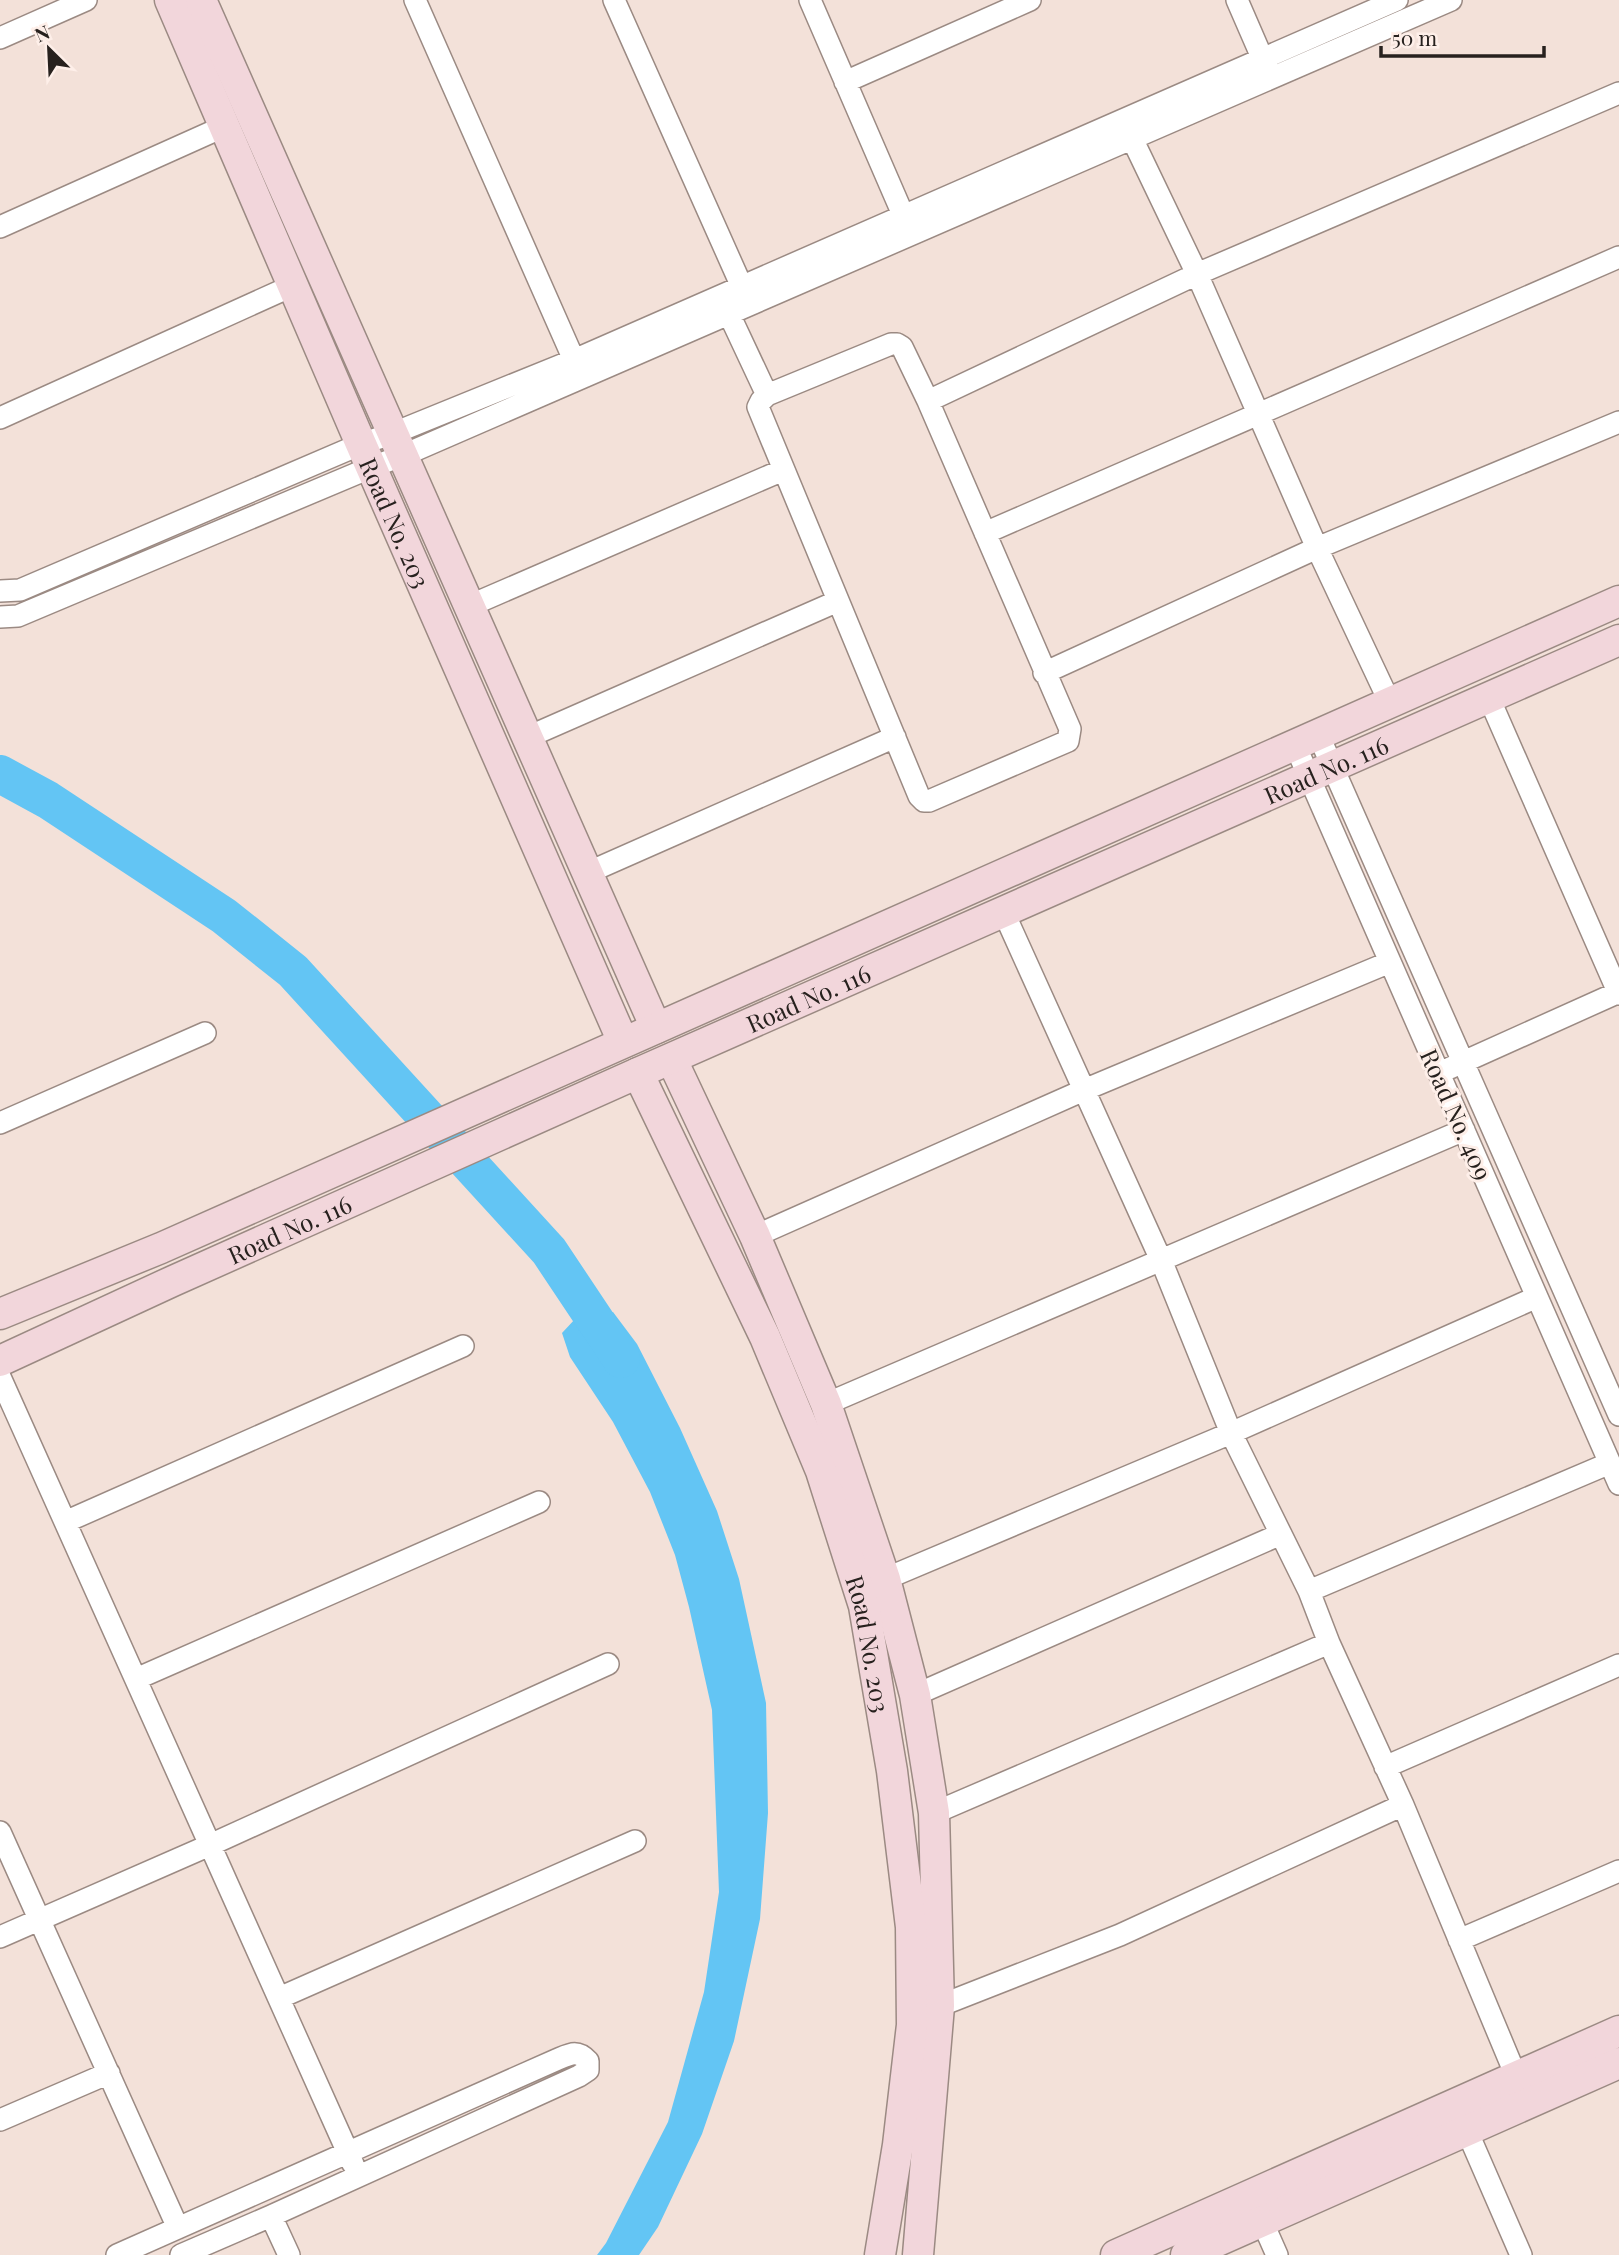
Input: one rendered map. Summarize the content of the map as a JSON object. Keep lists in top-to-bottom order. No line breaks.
{"streets":{"street":["Road No. 203","Road No. 116","Road No. 409"]},"crossings":[["Road No. 203","Road No. 116"],["Road No. 116","Road No. 409"]],"scale_bar":"50 m","north":"top left"}
